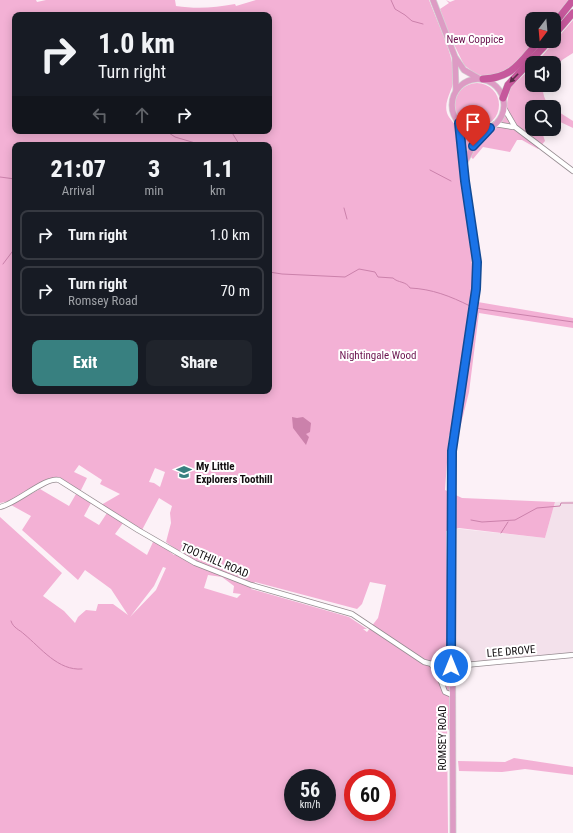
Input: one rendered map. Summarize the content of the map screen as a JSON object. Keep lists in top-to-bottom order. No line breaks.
{"streets":{"main road":["ROMSEY ROAD"],"street":["TOOTHILL ROAD","LEE DROVE"]},"crossings":[["TOOTHILL ROAD","LEE DROVE"],["TOOTHILL ROAD","ROMSEY ROAD"],["LEE DROVE","ROMSEY ROAD"]],"parks":["New Coppice","Nightingale Wood"],"places":{"school or university":["My Little Explorers Toothill"]},"north":"bottom","page":{"turn":["1.0 km","Turn right"],"eta":["21:07","Arrival","3","min","1.1","km"],"list":[{"name":"Turn right","value":"1.0 km"},{"name":"Turn right","note":"Romsey Road","value":"70 m"}],"buttons":["Exit","Share"],"speed":"56 km/h","limit":"60"}}
